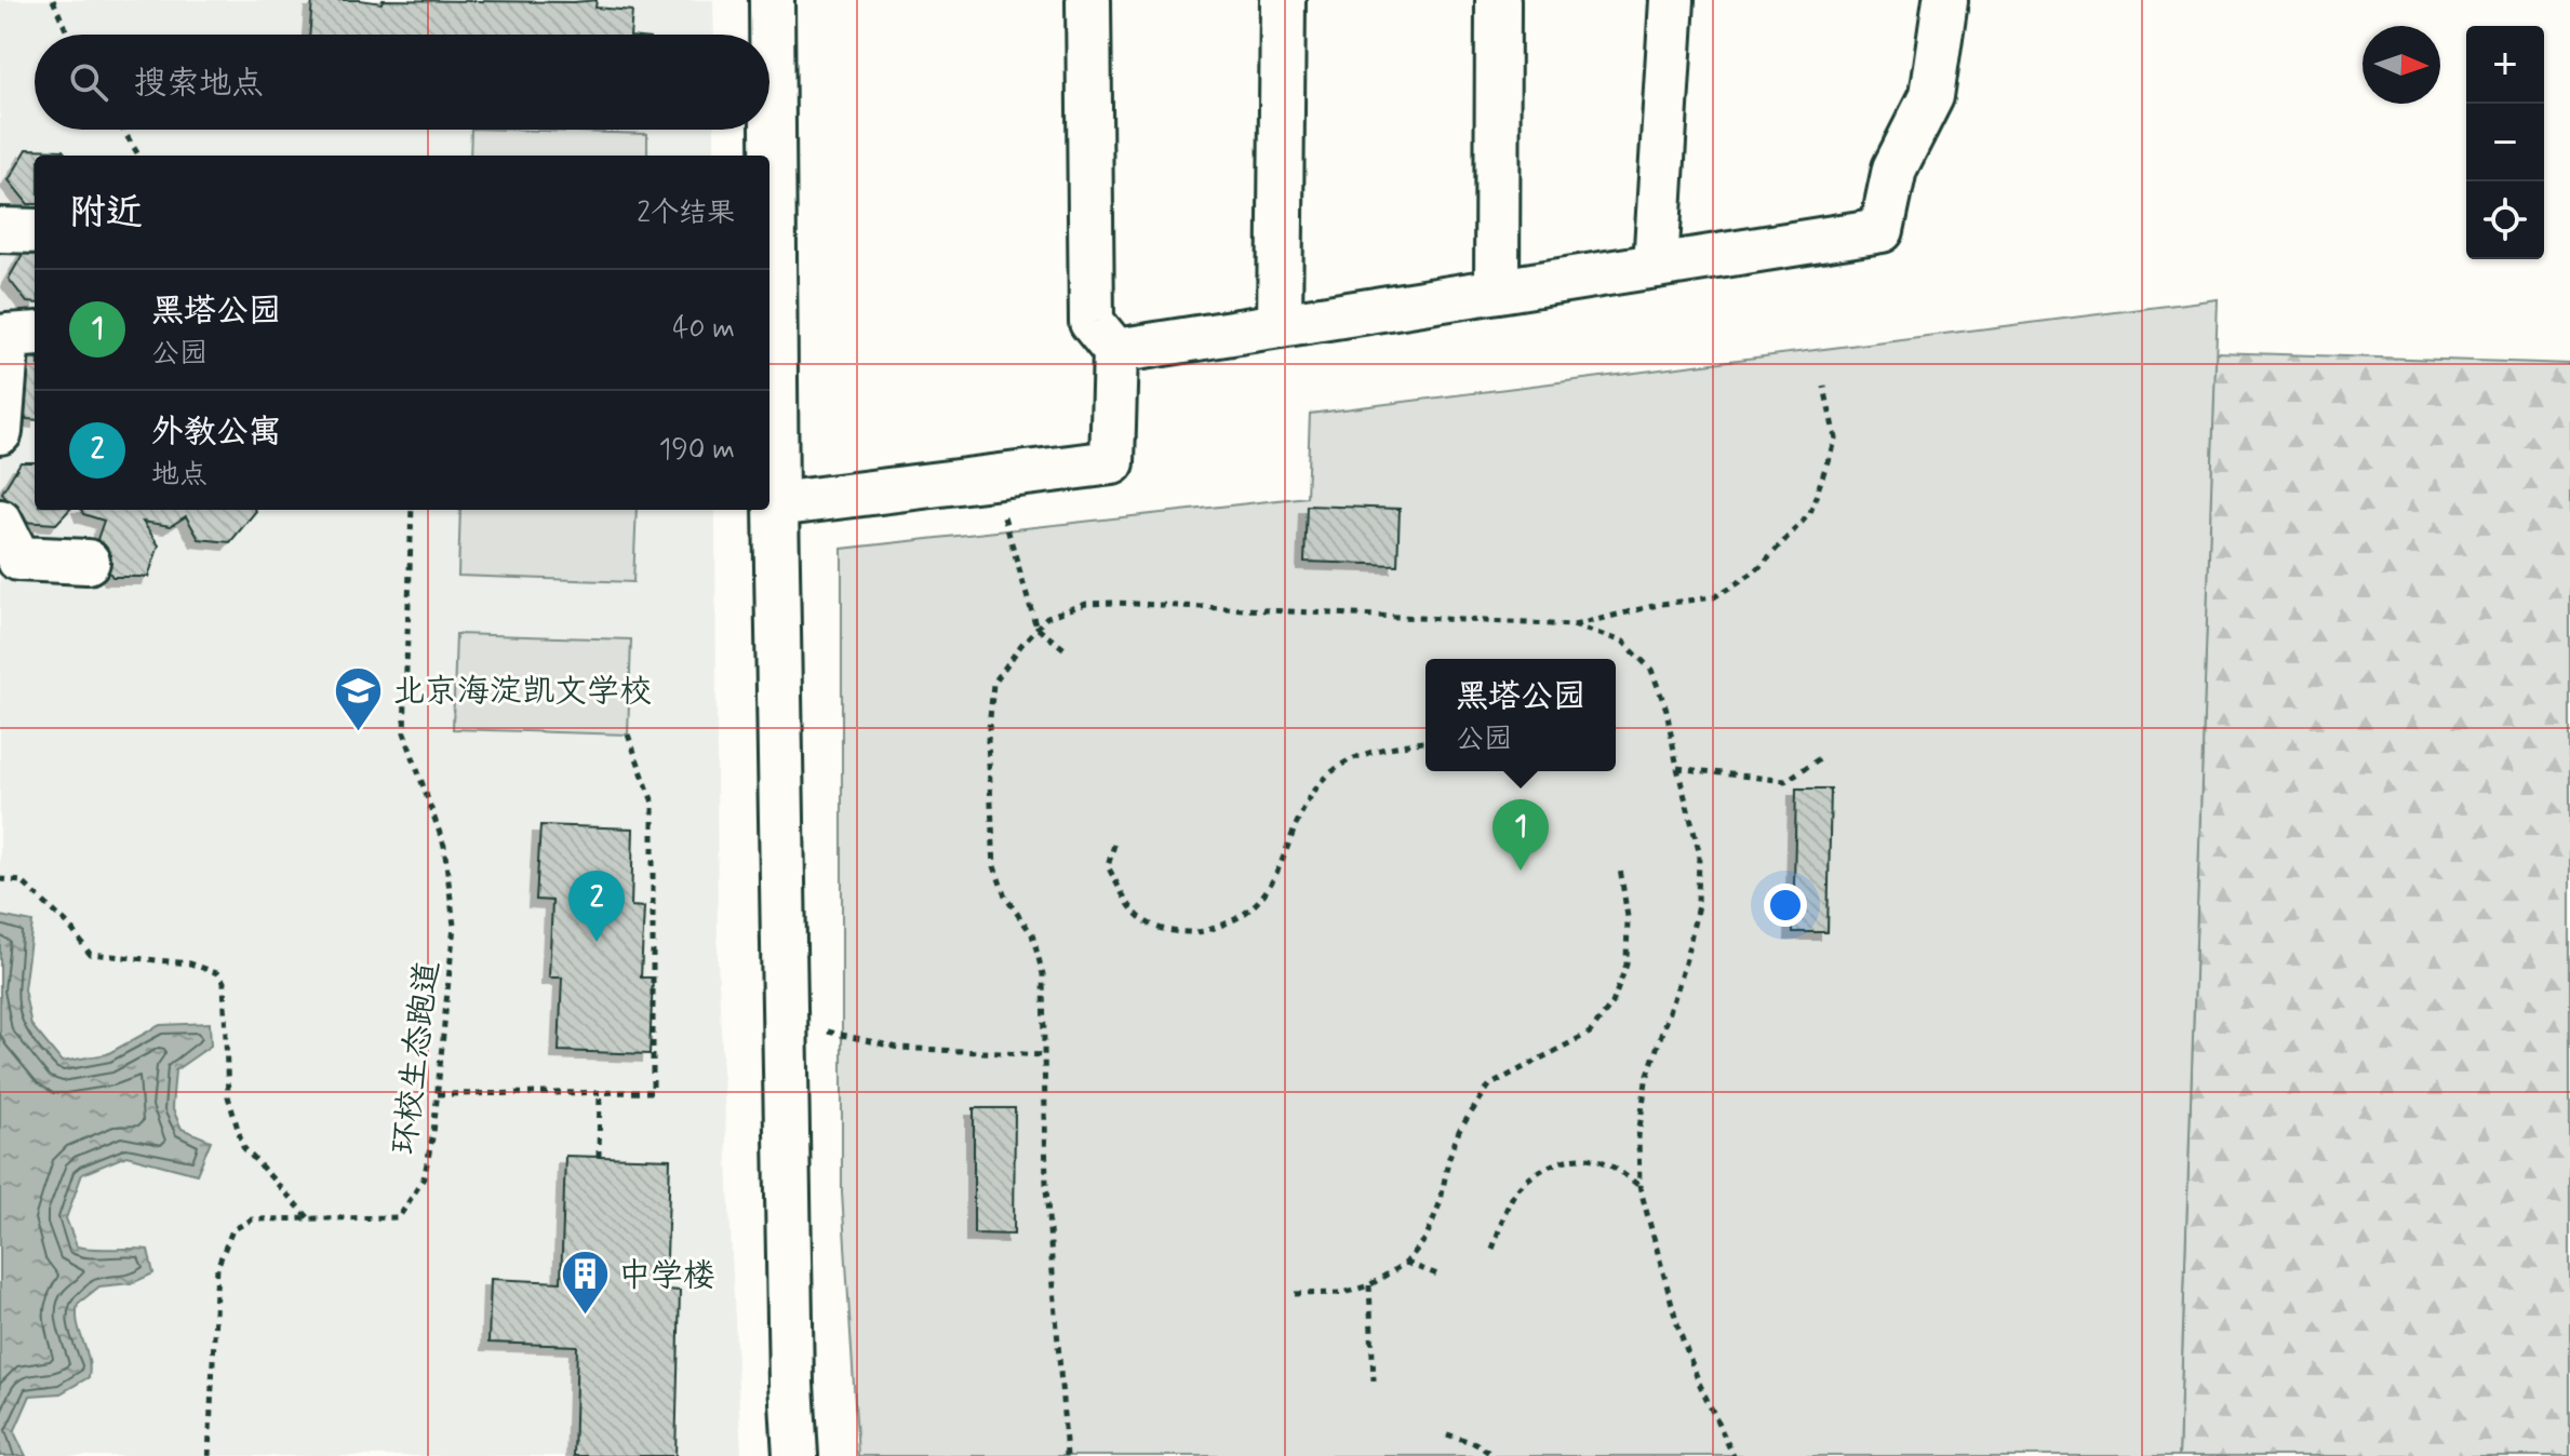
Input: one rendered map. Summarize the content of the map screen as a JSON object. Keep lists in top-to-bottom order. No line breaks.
{"streets":{"path":["环校生态跑道"]},"places":{"school or university":["北京海淀凯文学校"],"building":["中学楼"]},"north":"right","page":{"map_buttons":["+","−"],"search":"搜索地点","heading":["附近","2个结果"],"list":[{"mark":"1","name":"黑塔公园","note":"公园","value":"40 m"},{"mark":"2","name":"外教公寓","note":"地点","value":"190 m"}],"popup":["黑塔公园","公园"],"pins":["1","2"]}}
